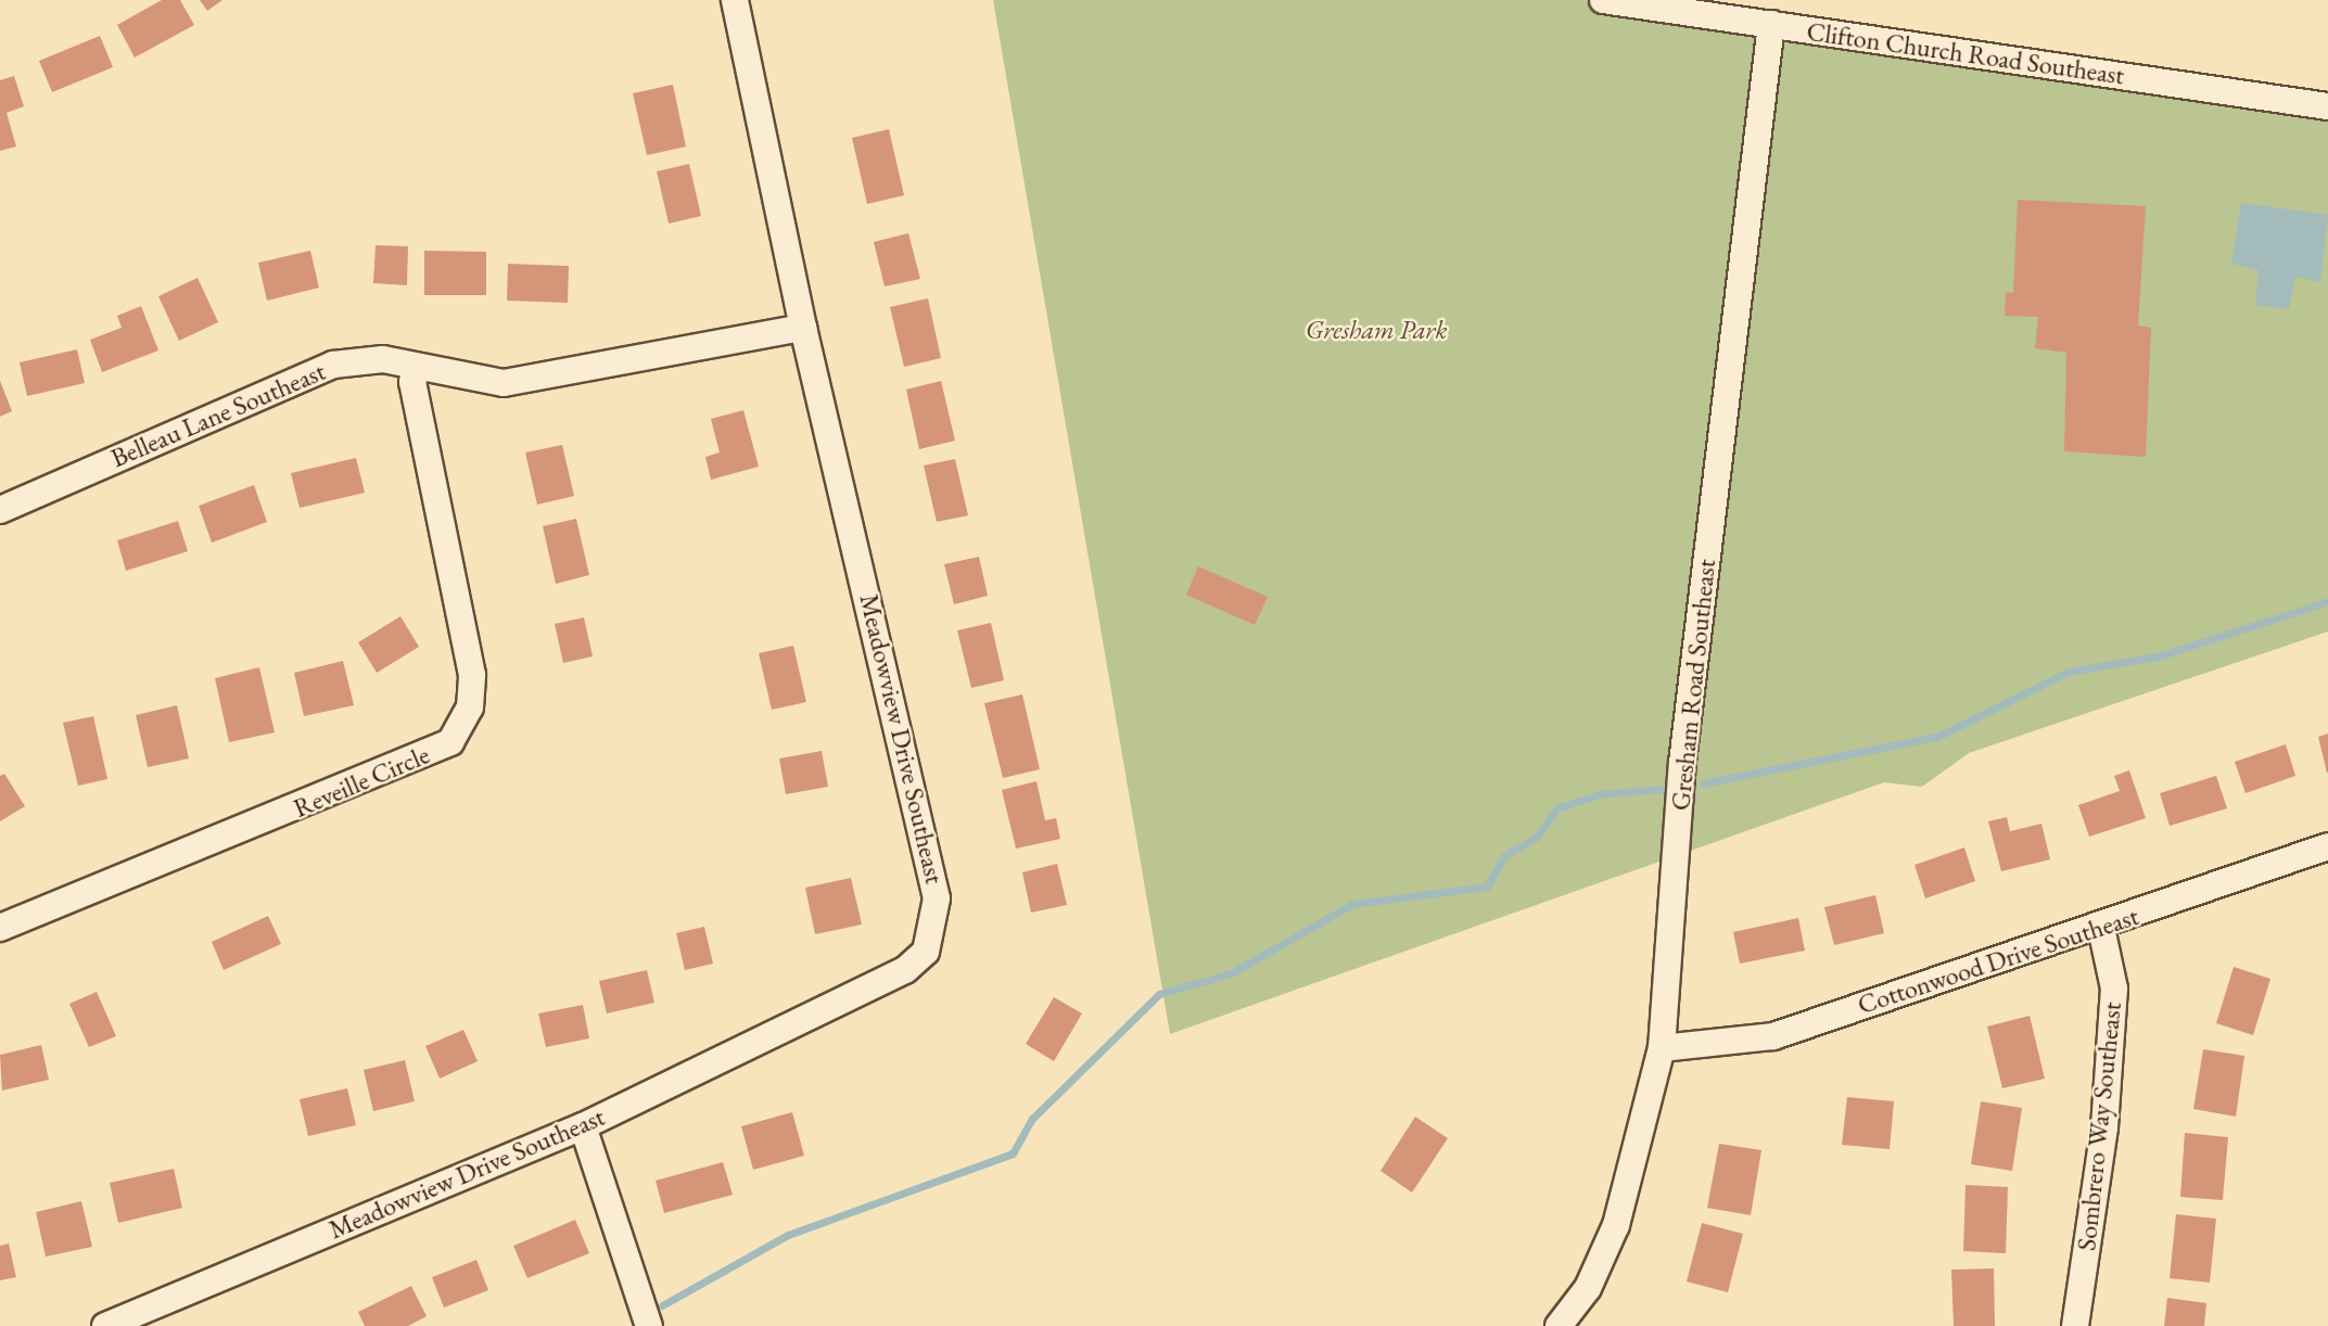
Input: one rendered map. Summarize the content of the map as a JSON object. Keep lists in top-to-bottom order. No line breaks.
{"streets":{"street":["Clifton Church Road Southeast","Belleau Lane Southeast","Gresham Road Southeast","Meadowview Drive Southeast","Reveille Circle","Cottonwood Drive Southeast","Sombrero Way Southeast"]},"crossings":[["Clifton Church Road Southeast","Gresham Road Southeast"],["Belleau Lane Southeast","Meadowview Drive Southeast"],["Belleau Lane Southeast","Reveille Circle"],["Gresham Road Southeast","Cottonwood Drive Southeast"],["Cottonwood Drive Southeast","Sombrero Way Southeast"]],"parks":["Gresham Park"]}
